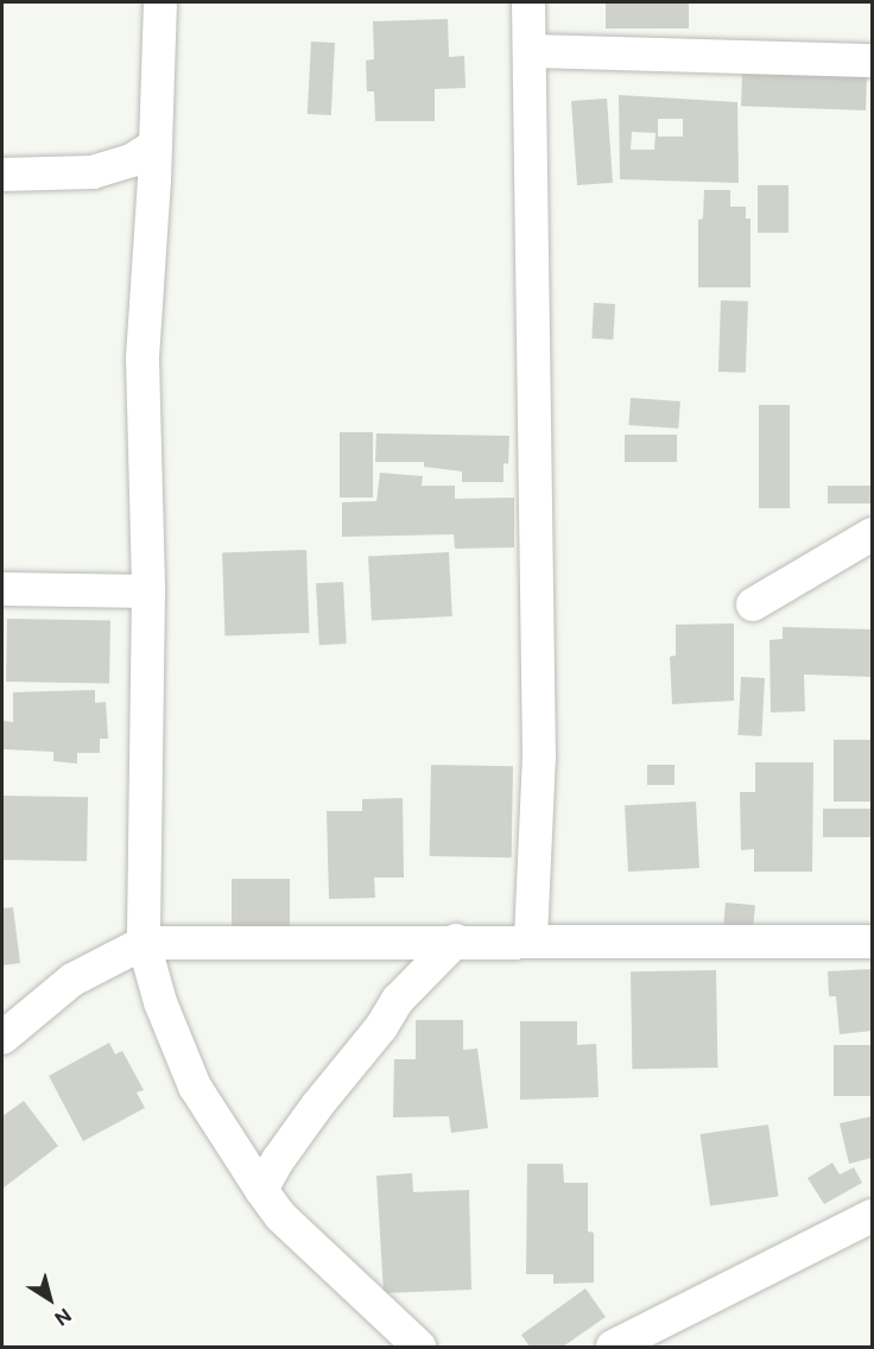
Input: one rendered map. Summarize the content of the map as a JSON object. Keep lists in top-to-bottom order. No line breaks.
{"north":"bottom right"}
